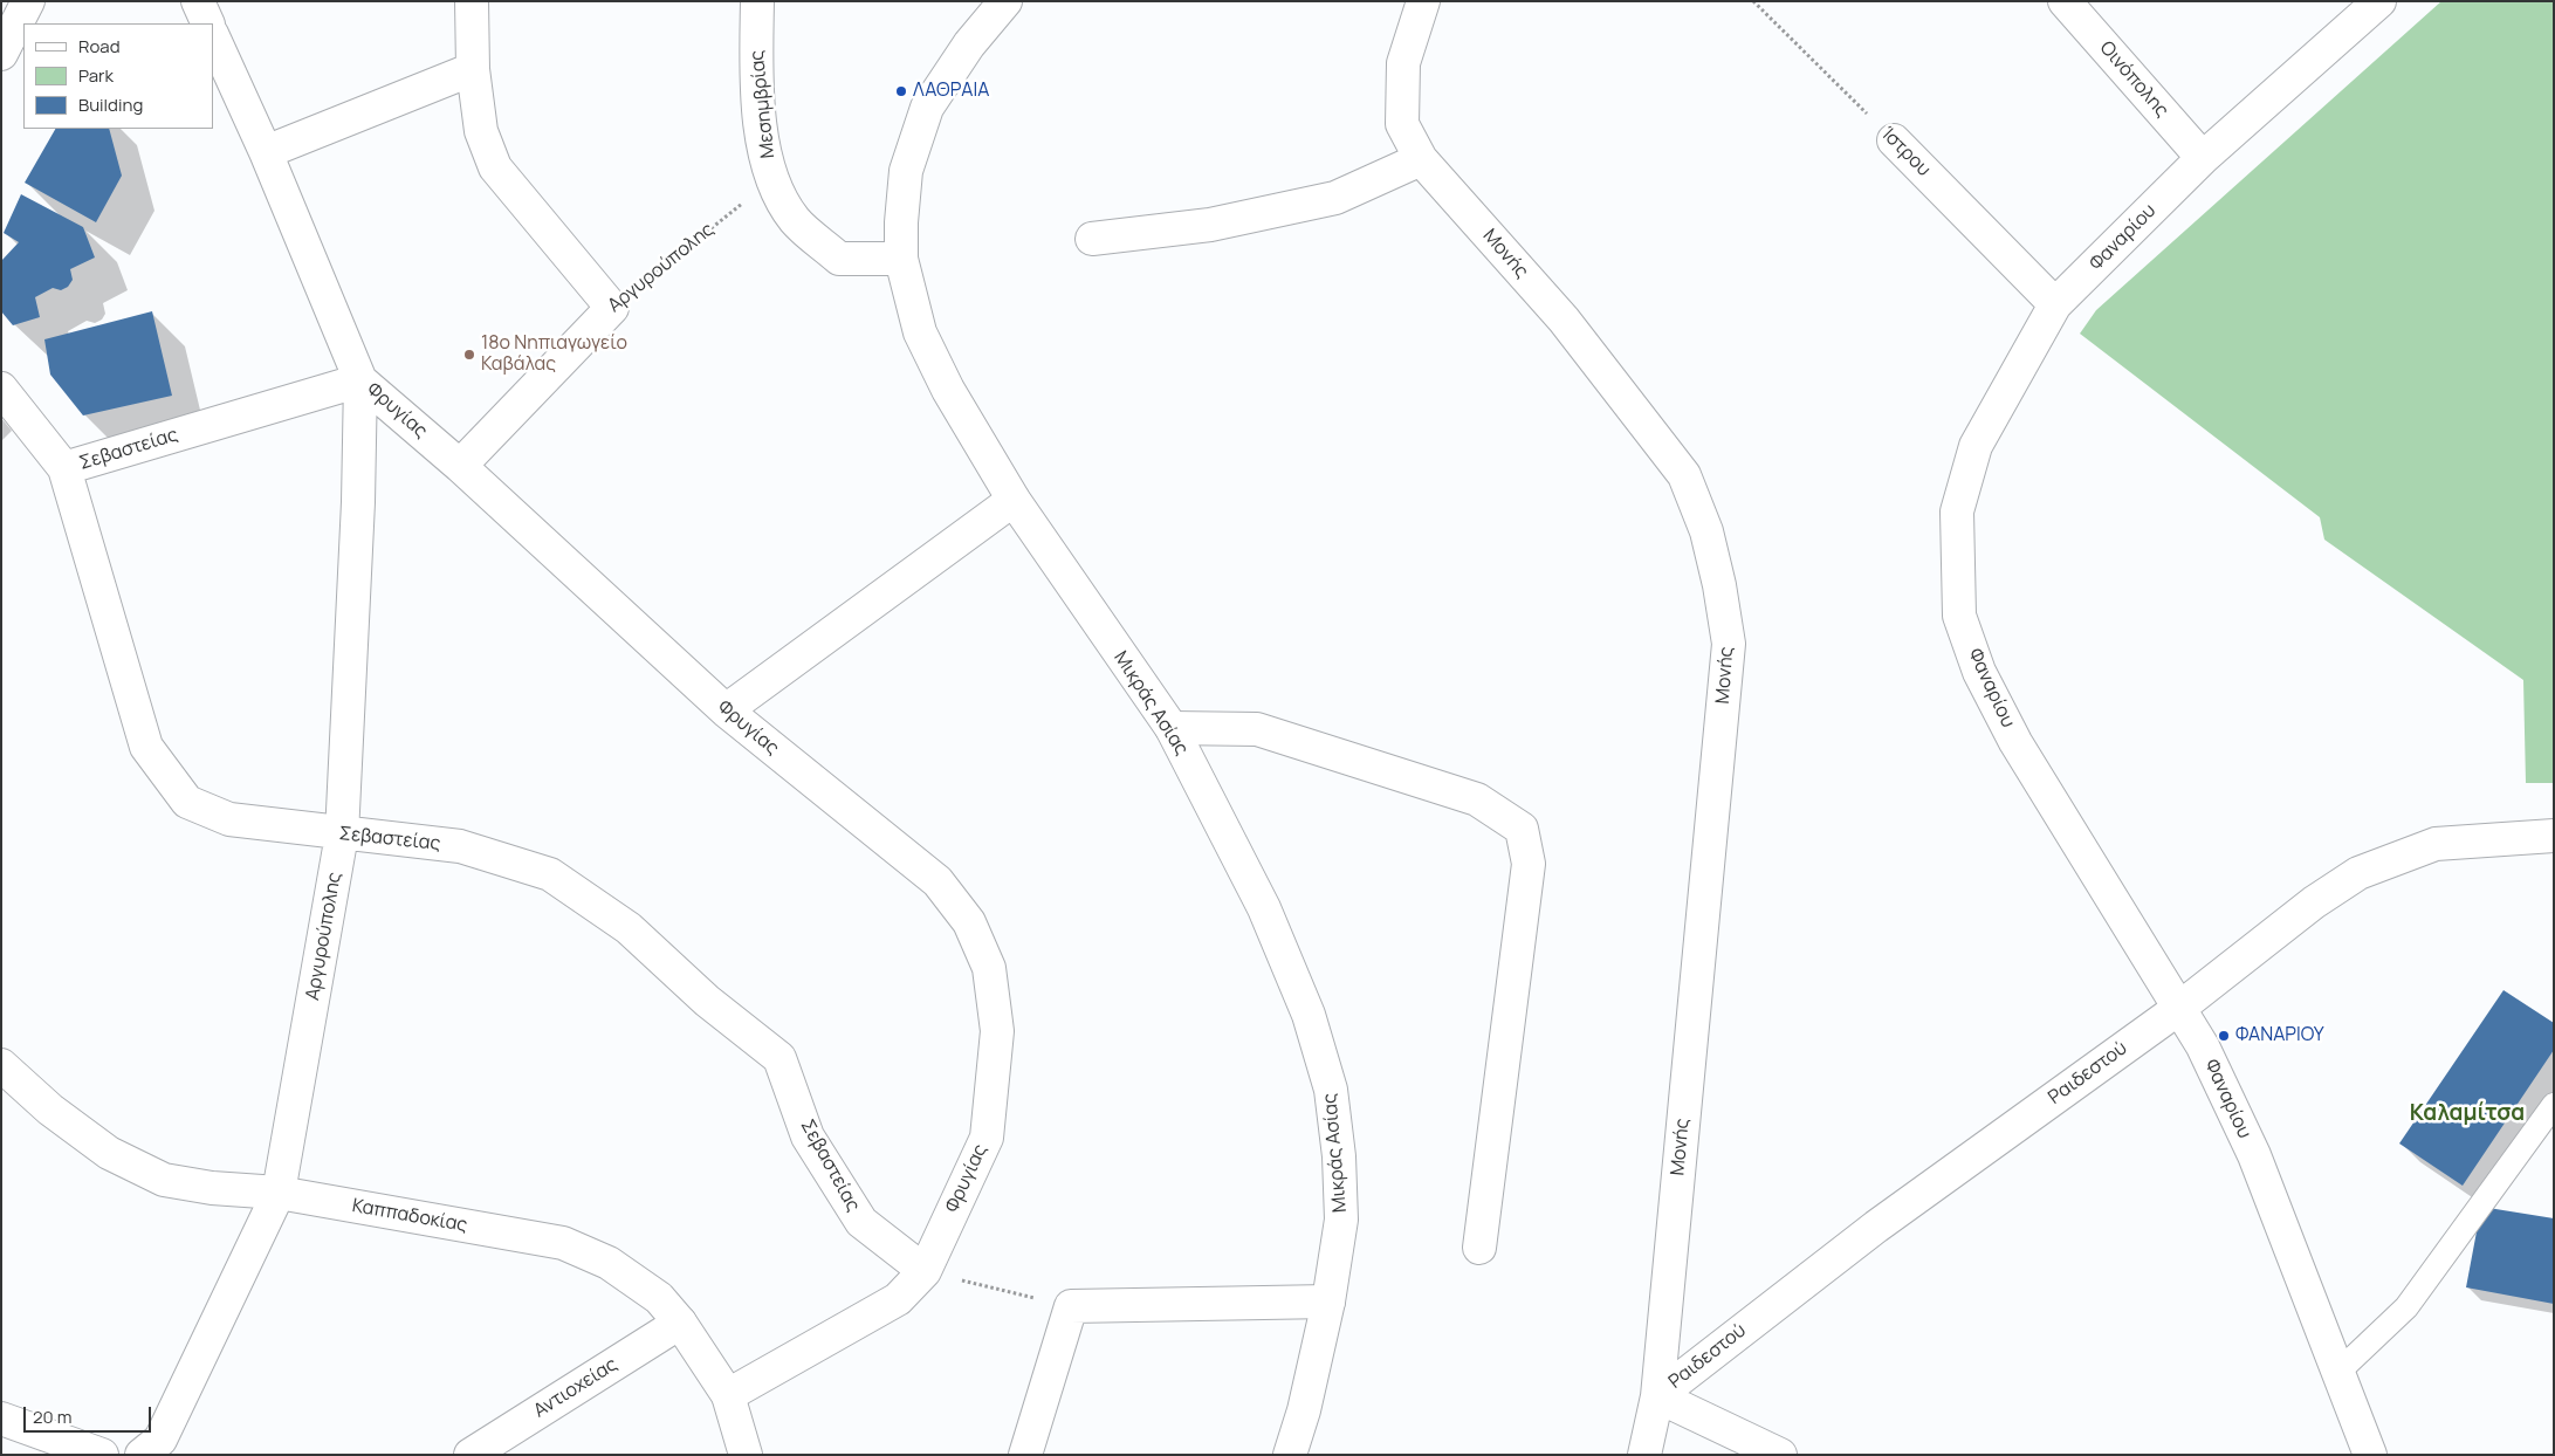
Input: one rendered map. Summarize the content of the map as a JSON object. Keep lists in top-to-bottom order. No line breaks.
{"streets":{"street":["Οινόπολης","Μεσημβρίας","Ίστρου","Φαναρίου","Μονής","Αργυρούπολης","Φρυγίας","Σεβαστείας","Μικράς Ασίας","Ραιδεστού","Καππαδοκίας","Αντιοχείας"]},"crossings":[["Οινόπολης","Φαναρίου"],["Μεσημβρίας","Αργυρούπολης"],["Μεσημβρίας","Μικράς Ασίας"],["Ίστρου","Φαναρίου"],["Φαναρίου","Ραιδεστού"],["Μονής","Ραιδεστού"],["Αργυρούπολης","Φρυγίας"],["Αργυρούπολης","Σεβαστείας"],["Αργυρούπολης","Καππαδοκίας"],["Φρυγίας","Σεβαστείας"],["Φρυγίας","Καππαδοκίας"],["Καππαδοκίας","Αντιοχείας"]],"districts":["Καλαμίτσα"],"places":["ΛΑΘΡΑΙΑ","18ο Νηπιαγωγείο Καβάλας","ΦΑΝΑΡΙΟΥ"],"legend":["Road","Park","Building"],"scale_bar":"20 m"}
